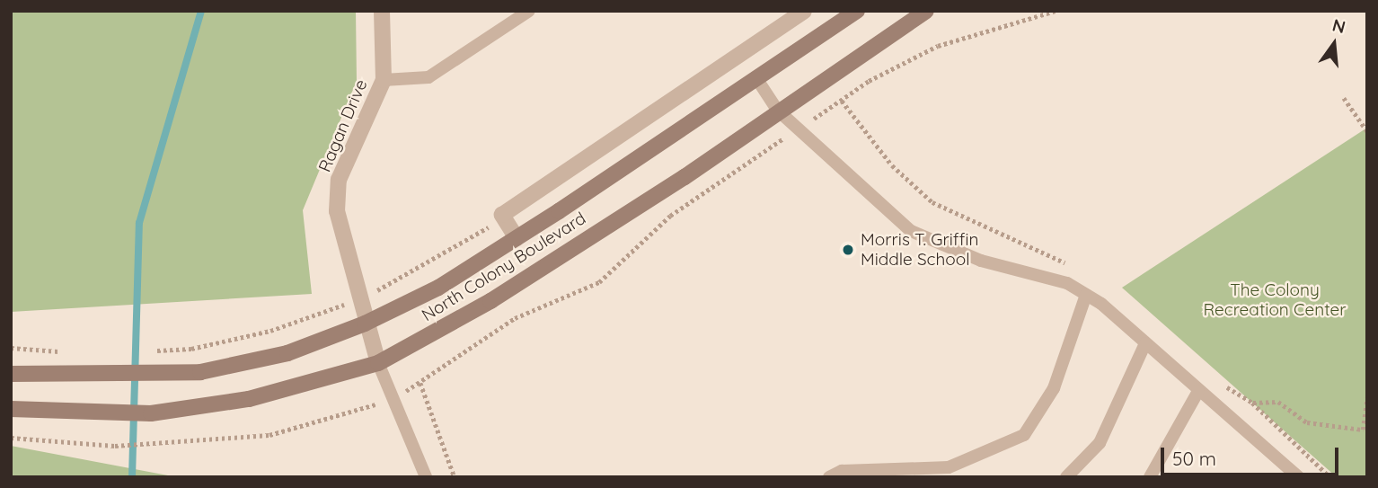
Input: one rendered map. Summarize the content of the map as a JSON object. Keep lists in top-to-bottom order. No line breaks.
{"streets":{"main road":["North Colony Boulevard"],"street":["Ragan Drive"]},"crossings":[["Ragan Drive","North Colony Boulevard"]],"parks":["The Colony Recreation Center"],"places":["Morris T. Griffin Middle School"],"scale_bar":"50 m","north":"top"}
